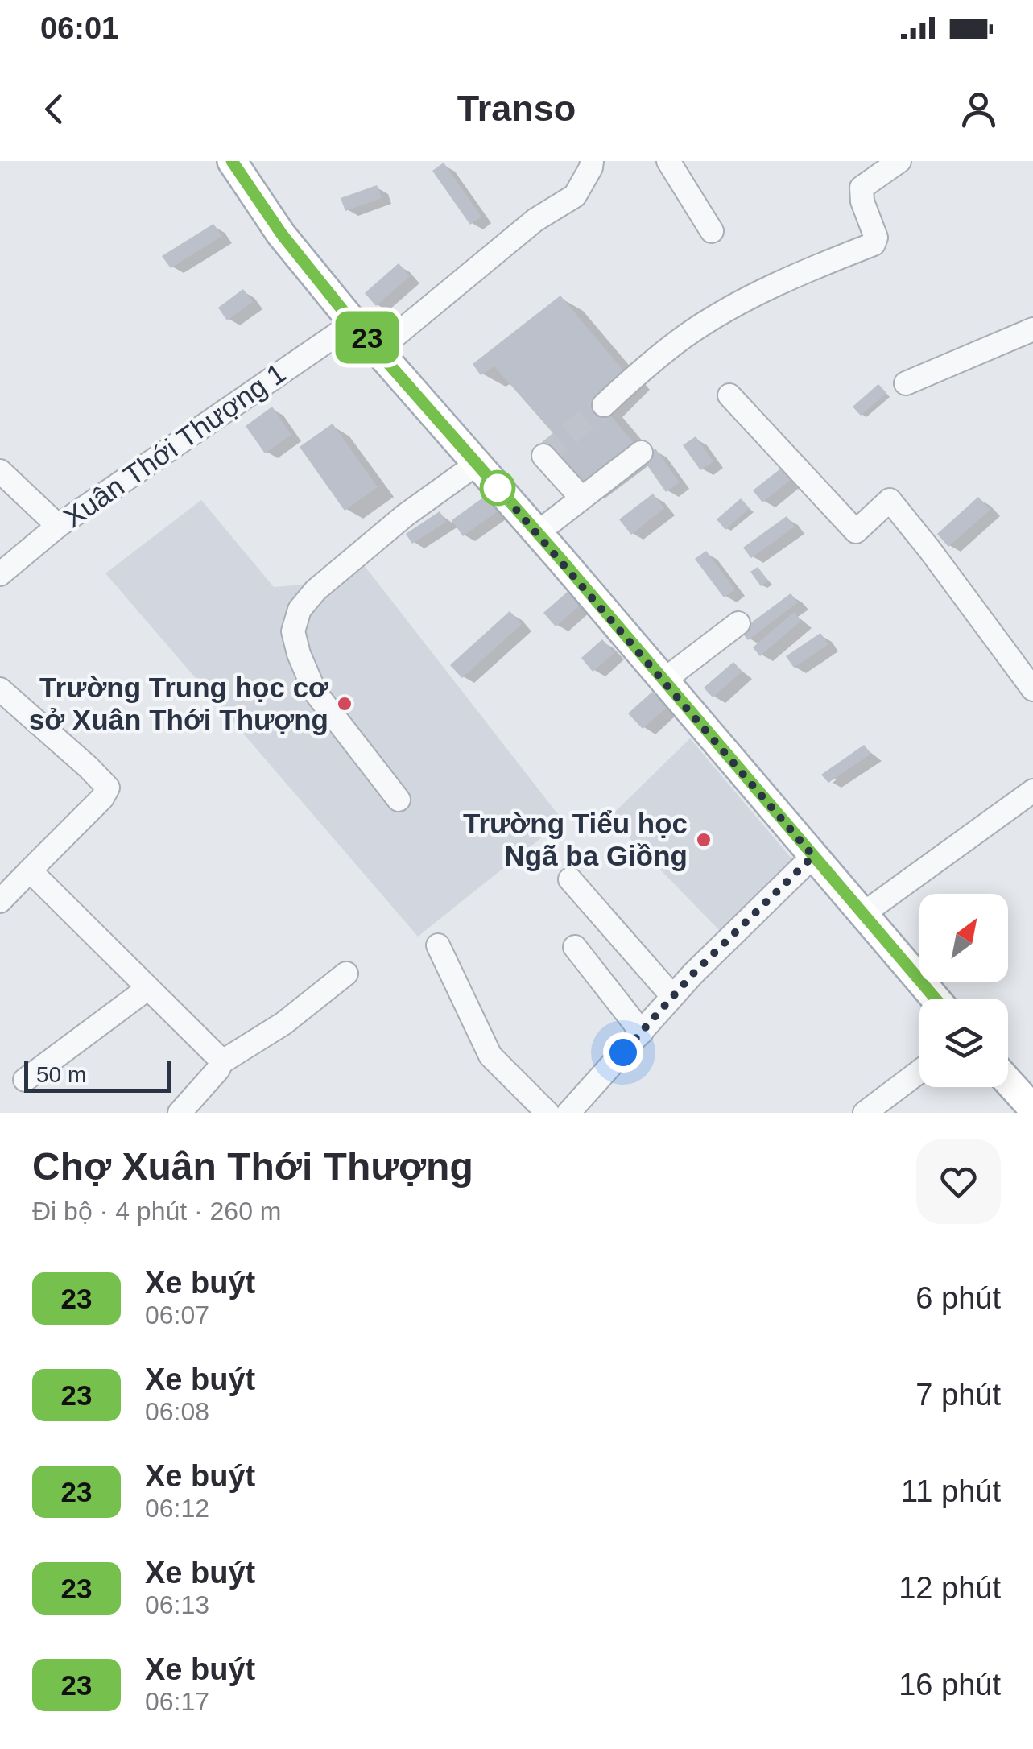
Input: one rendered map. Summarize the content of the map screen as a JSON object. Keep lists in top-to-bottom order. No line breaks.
{"streets":{"street":["Xuân Thới Thượng 1"]},"places":["Trường Trung học cơ sở Xuân Thới Thượng","Trường Tiểu học Ngã ba Giồng"],"lines":["bus line 23"],"scale_bar":"50 m","north":"top right","page":{"status":"06:01","header":"Transo","on_map":"23","scale":"50 m","heading":["Chợ Xuân Thới Thượng","Đi bộ · 4 phút · 260 m"],"list":[{"mark":"23","name":"Xe buýt","note":"06:07","value":"6 phút"},{"mark":"23","name":"Xe buýt","note":"06:08","value":"7 phút"},{"mark":"23","name":"Xe buýt","note":"06:12","value":"11 phút"},{"mark":"23","name":"Xe buýt","note":"06:13","value":"12 phút"},{"mark":"23","name":"Xe buýt","note":"06:17","value":"16 phút"}]}}
